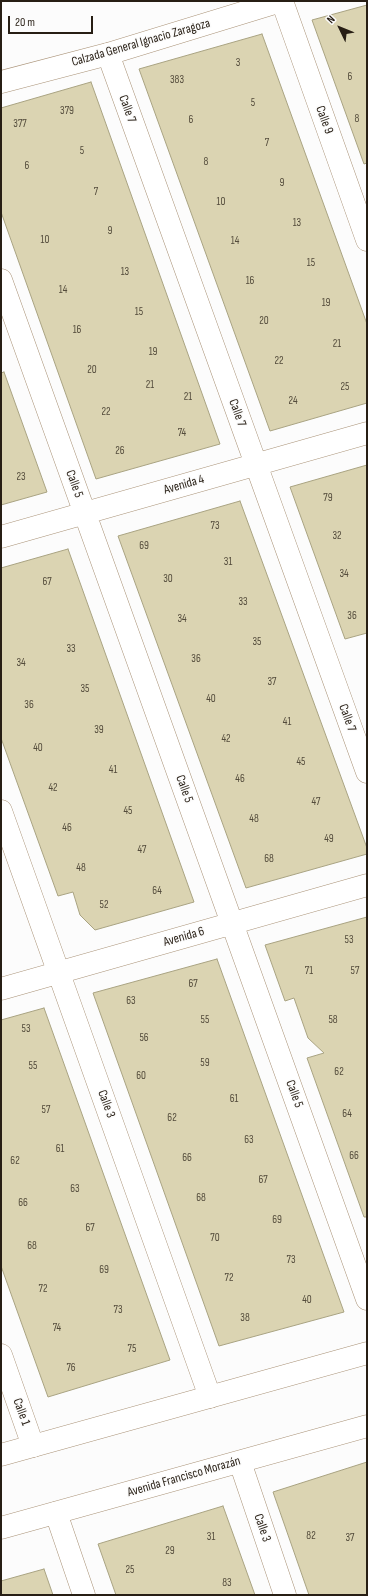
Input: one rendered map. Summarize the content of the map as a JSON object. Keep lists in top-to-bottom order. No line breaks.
{"streets":{"street":["Calzada General Ignacio Zaragoza","Calle 7","Calle 9","Calle 5","Avenida 4","Avenida 6","Calle 3","Calle 1","Avenida Francisco Morazán"]},"crossings":[["Calzada General Ignacio Zaragoza","Calle 7"],["Calzada General Ignacio Zaragoza","Calle 9"],["Calle 7","Avenida 4"],["Calle 5","Avenida 4"],["Calle 5","Avenida 6"],["Avenida 6","Calle 3"],["Calle 3","Avenida Francisco Morazán"]],"house_numbers":["3","6","383","5","379","8","6","377","7","5","8","6","9","7","10","13","9","10","14","15","13","16","14","19","15","20","16","21","19","22","20","21","25","21","24","22","74","26","23","79","73","32","69","31","34","30","67","33","36","34","35","33","36","34","37","35","40","36","41","39","42","40","45","41","46","42","47","45","48","46","49","47","68","48","64","52","53","71","57","67","63","55","58","53","56","59","55","62","60","61","57","64","62","63","61","66","66","62","67","63","68","66","69","67","70","68","73","69","72","72","40","73","38","74","75","76","82","31","37","29","25","83"],"scale_bar":"20 m","north":"top left"}
